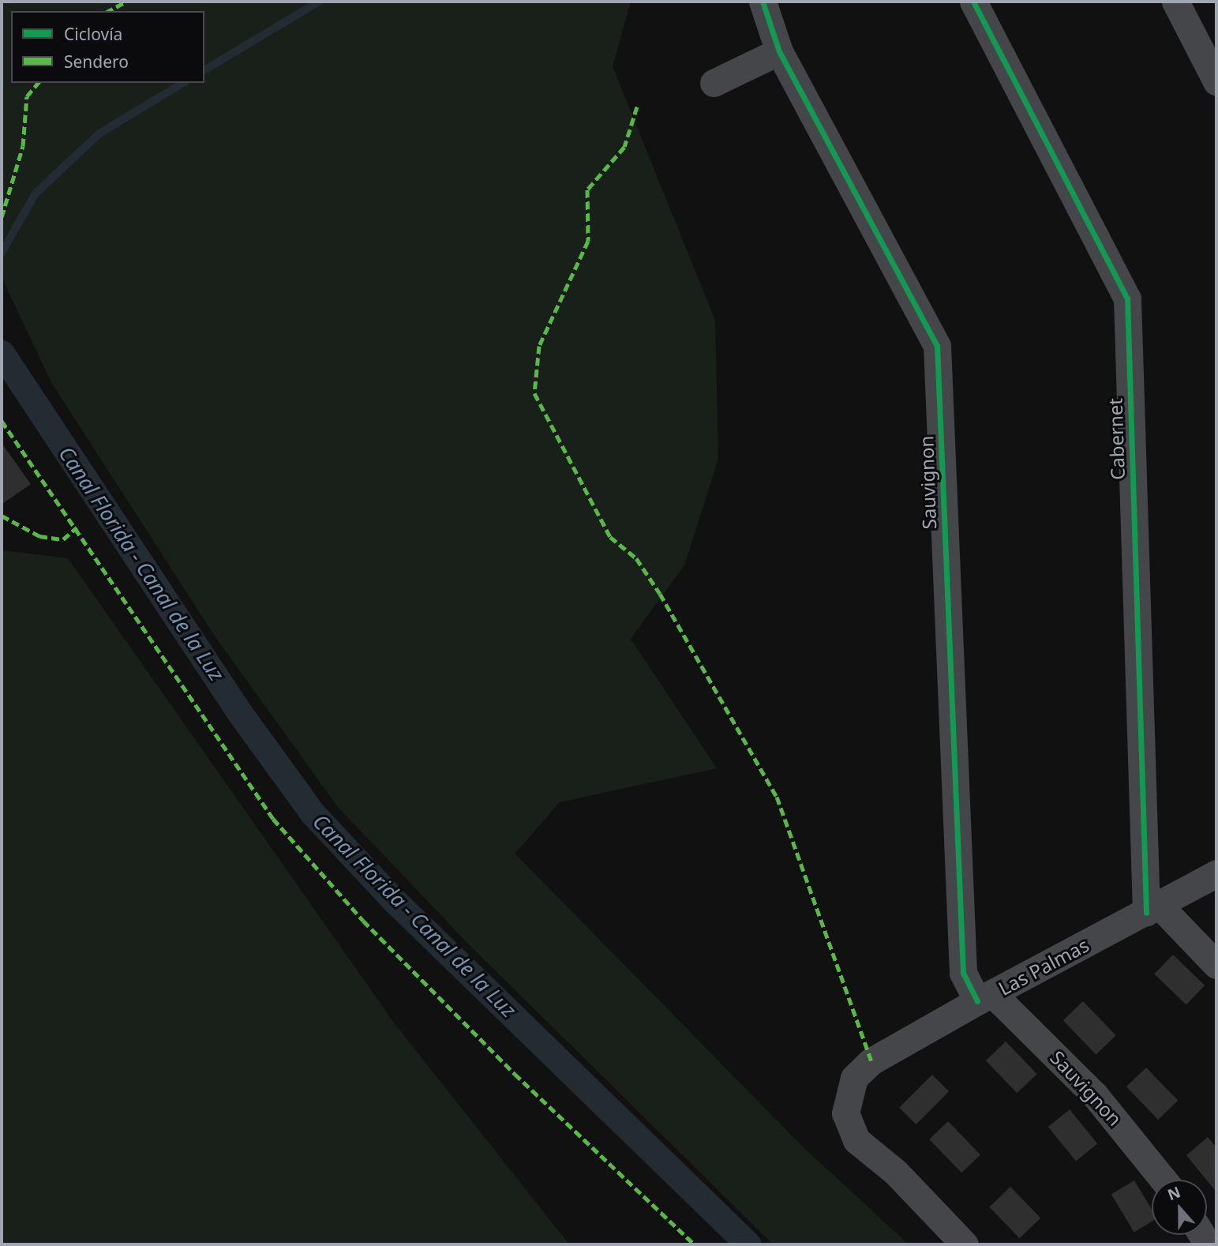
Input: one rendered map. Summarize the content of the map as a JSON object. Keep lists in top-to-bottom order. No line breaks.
{"streets":{"street":["Cabernet","Sauvignon","Las Palmas"]},"crossings":[["Cabernet","Las Palmas"],["Sauvignon","Las Palmas"]],"water":["Canal Florida - Canal de la Luz"],"legend":["Ciclovía","Sendero"],"north":"top"}
